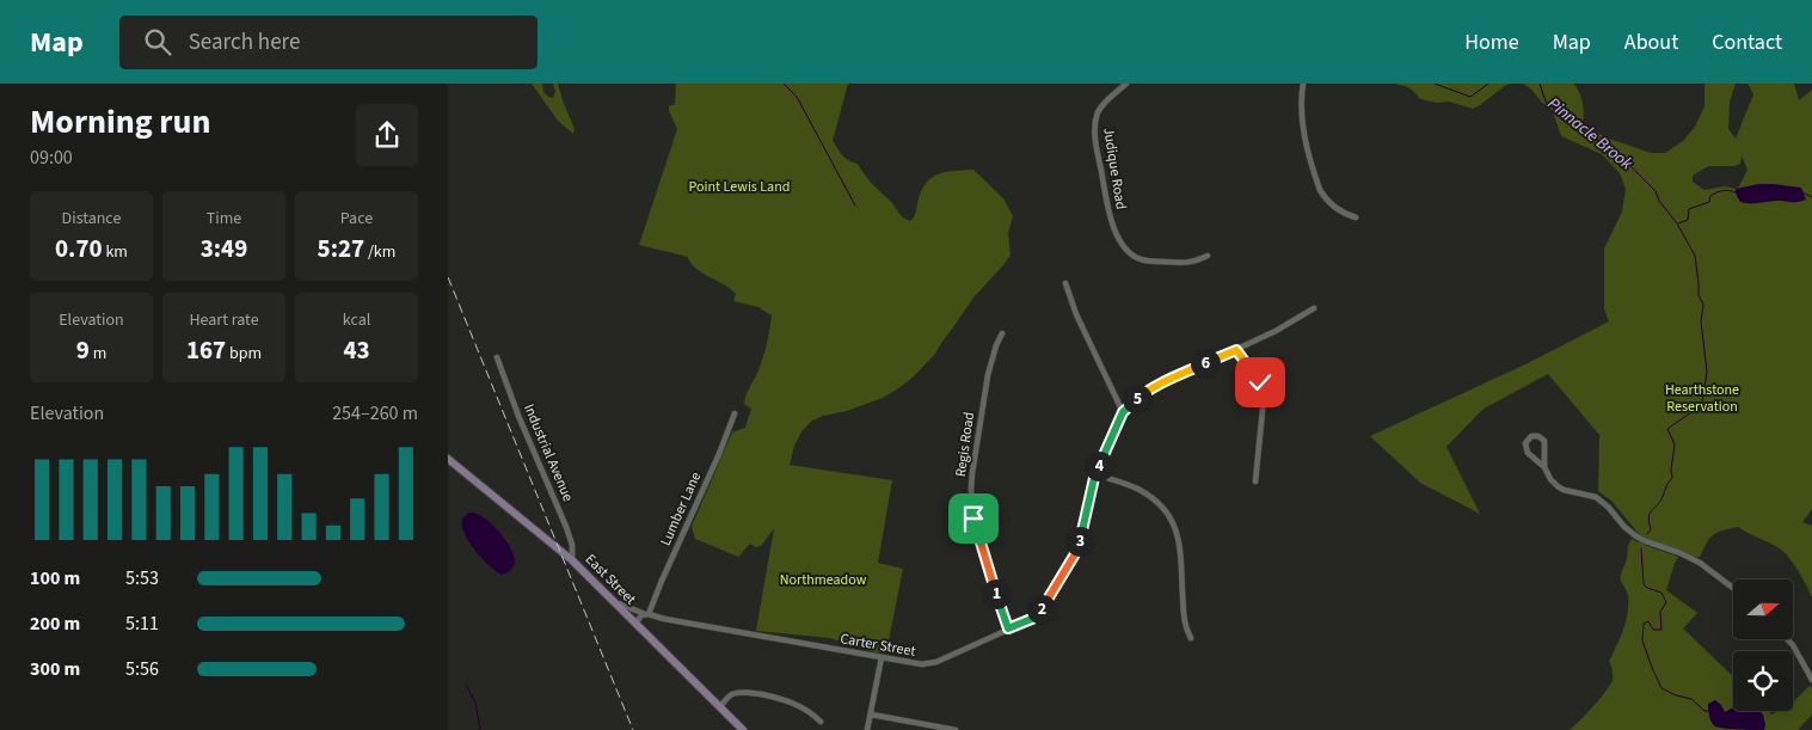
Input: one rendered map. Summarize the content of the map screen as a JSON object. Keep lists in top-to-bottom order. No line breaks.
{"streets":{"main road":["East Street"],"street":["Judique Road","Regis Road","Industrial Avenue","Lumber Lane","Carter Street"]},"crossings":[["Regis Road","Carter Street"],["Industrial Avenue","East Street"],["Lumber Lane","Carter Street"],["East Street","Carter Street"]],"water":["Pinnacle Brook"],"parks":["Point Lewis Land","Hearthstone Reservation","Northmeadow"],"north":"right","page":{"header":"Map","search":"Search here","nav":["Home","Map","About","Contact"],"heading":["Morning run","09:00"],"stats":[["Distance","0.70 km"],["Time","3:49"],["Pace","5:27 /km"],["Elevation","9 m"],["Heart rate","167 bpm"],["kcal","43"]],"pins":["6","5","4","3","1","2"],"chart":["Elevation","254–260 m"],"list":[{"name":"100 m","note":"5:53"},{"name":"200 m","note":"5:11"},{"name":"300 m","note":"5:56"}]}}
